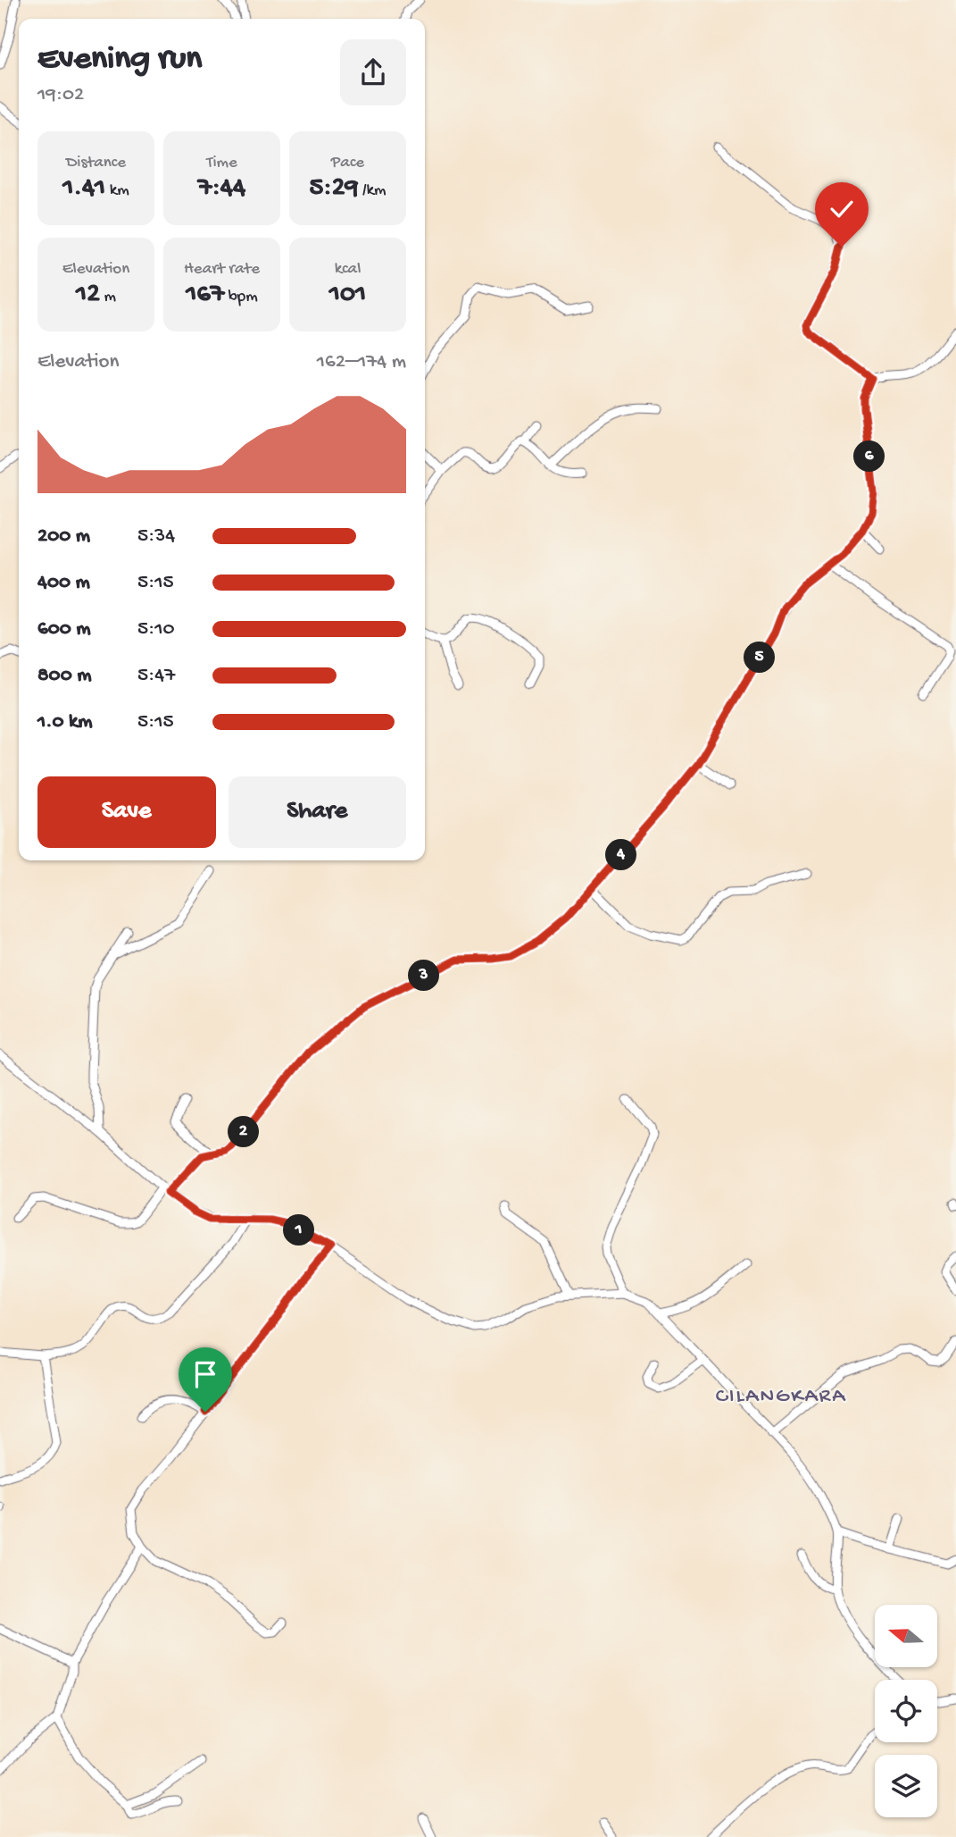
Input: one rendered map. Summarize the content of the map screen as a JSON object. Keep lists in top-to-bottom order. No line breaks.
{"districts":["CILANGKARA"],"north":"left","page":{"heading":["Evening run","19:02"],"stats":[["Distance","1.41 km"],["Time","7:44"],["Pace","5:29 /km"],["Elevation","12 m"],["Heart rate","167 bpm"],["kcal","101"]],"chart":["Elevation","162–174 m"],"pins":["6","5","4","3","2","1"],"list":[{"name":"200 m","note":"5:34"},{"name":"400 m","note":"5:15"},{"name":"600 m","note":"5:10"},{"name":"800 m","note":"5:47"},{"name":"1.0 km","note":"5:15"}],"buttons":["Save","Share"]}}
